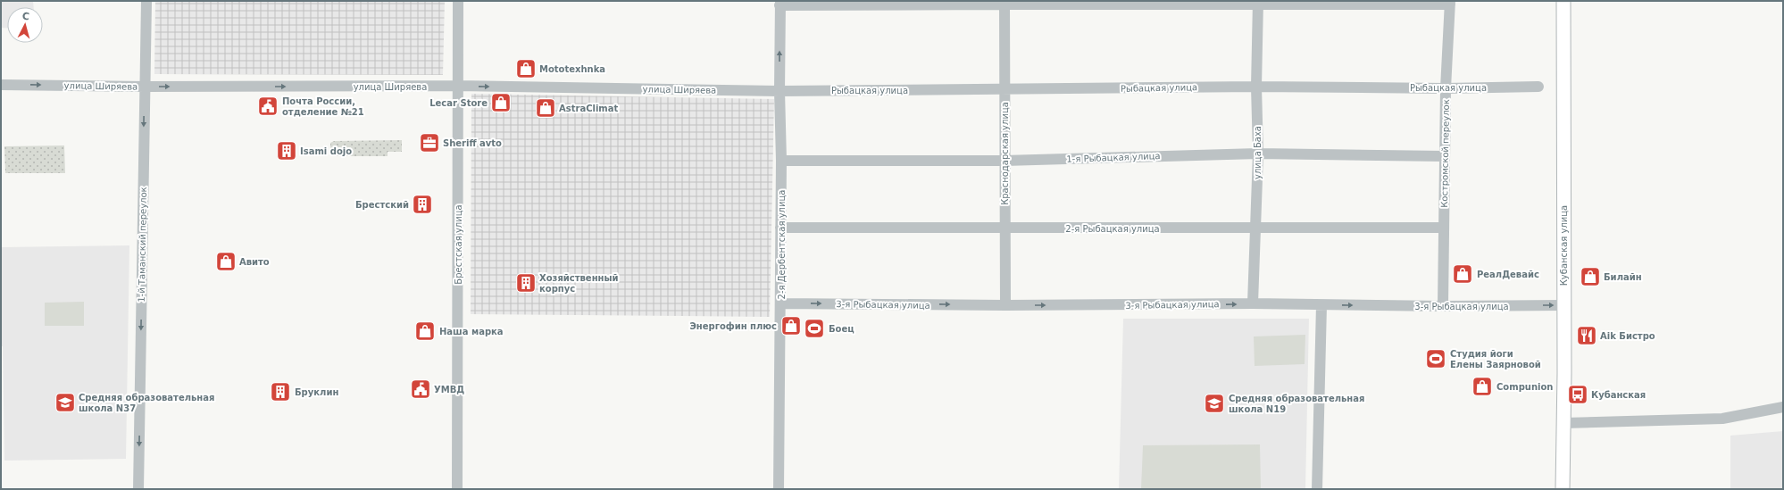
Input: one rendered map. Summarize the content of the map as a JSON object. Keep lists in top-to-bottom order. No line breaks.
{"streets":{"main road":["Кубанская улица"],"street":["улица Ширяева","Рыбацкая улица","улица Баха","Краснодарская улица","Костромской переулок","1-я Рыбацкая улица","2-я Рыбацкая улица","1-й Таманский переулок","Брестская улица","2-я Дербентская улица","3-я Рыбацкая улица"]},"crossings":[["улица Ширяева","Рыбацкая улица"],["улица Ширяева","1-й Таманский переулок"],["улица Ширяева","Брестская улица"],["улица Ширяева","2-я Дербентская улица"],["Рыбацкая улица","улица Баха"],["Рыбацкая улица","Краснодарская улица"],["Рыбацкая улица","Костромской переулок"],["Рыбацкая улица","2-я Дербентская улица"],["улица Баха","1-я Рыбацкая улица"],["улица Баха","2-я Рыбацкая улица"],["улица Баха","3-я Рыбацкая улица"],["Краснодарская улица","1-я Рыбацкая улица"],["Краснодарская улица","2-я Рыбацкая улица"],["Краснодарская улица","3-я Рыбацкая улица"],["Костромской переулок","1-я Рыбацкая улица"],["Костромской переулок","2-я Рыбацкая улица"],["Костромской переулок","3-я Рыбацкая улица"],["1-я Рыбацкая улица","2-я Дербентская улица"],["2-я Рыбацкая улица","2-я Дербентская улица"],["2-я Дербентская улица","3-я Рыбацкая улица"],["Кубанская улица","3-я Рыбацкая улица"]],"one_way":["улица Ширяева","1-й Таманский переулок","3-я Рыбацкая улица"],"places":{"shop":["Mototexhnka","Lecar Store","AstraClimat","Авито","РеалДевайс","Билайн","Энергофин плюс","Наша марка","Compunion"],"public building":["Почта России, отделение №21","УМВД"],"office":["Sheriff avto"],"building":["Isami dojo","Брестский","Хозяйственный корпус","Бруклин"],"sports":["Боец","Студия йоги Елены Заярновой"],"restaurant":["Aik Бистро"],"bus stop":["Кубанская"],"school or university":["Средняя образовательная школа N37","Средняя образовательная школа N19"]},"north":"top"}
